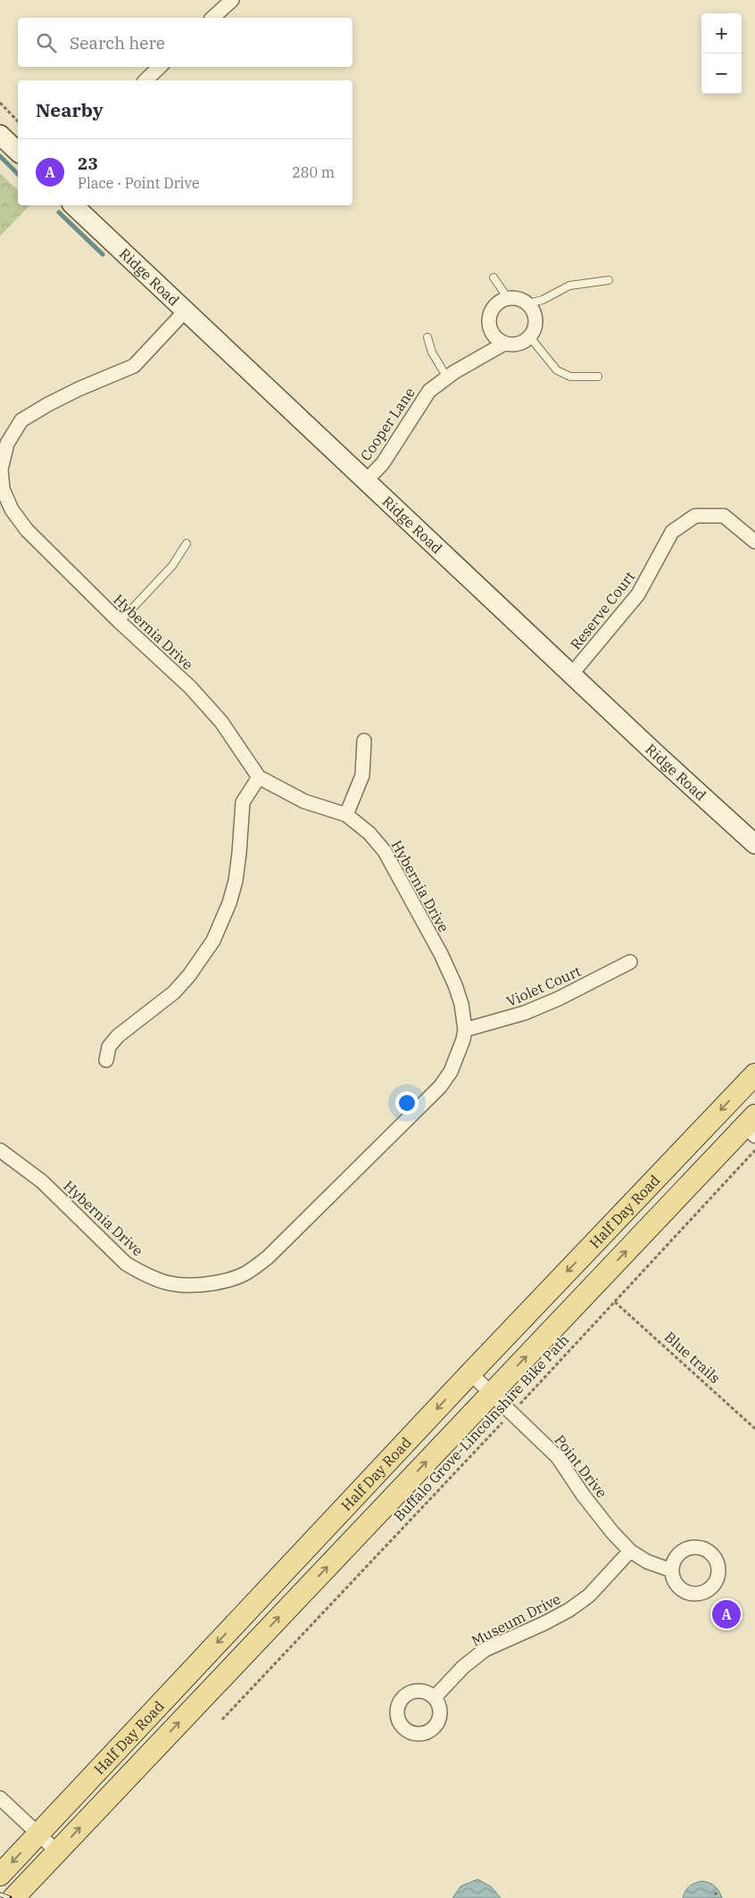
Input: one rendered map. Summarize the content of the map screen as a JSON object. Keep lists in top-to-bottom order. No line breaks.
{"streets":{"main road":["Half Day Road"],"street":["Ridge Road","Cooper Lane","Reserve Court","Hybernia Drive","Violet Court","Point Drive","Museum Drive"],"path":["Blue trails","Buffalo Grove-Lincolnshire Bike Path"]},"crossings":[["Ridge Road","Cooper Lane"],["Ridge Road","Reserve Court"],["Ridge Road","Hybernia Drive"],["Hybernia Drive","Violet Court"],["Half Day Road","Point Drive"],["Blue trails","Buffalo Grove-Lincolnshire Bike Path"],["Buffalo Grove-Lincolnshire Bike Path","Point Drive"],["Point Drive","Museum Drive"]],"page":{"map_buttons":["+","−"],"search":"Search here","heading":"Nearby","list":[{"mark":"A","name":"23","note":"Place · Point Drive","value":"280 m"}],"pins":"A"}}
